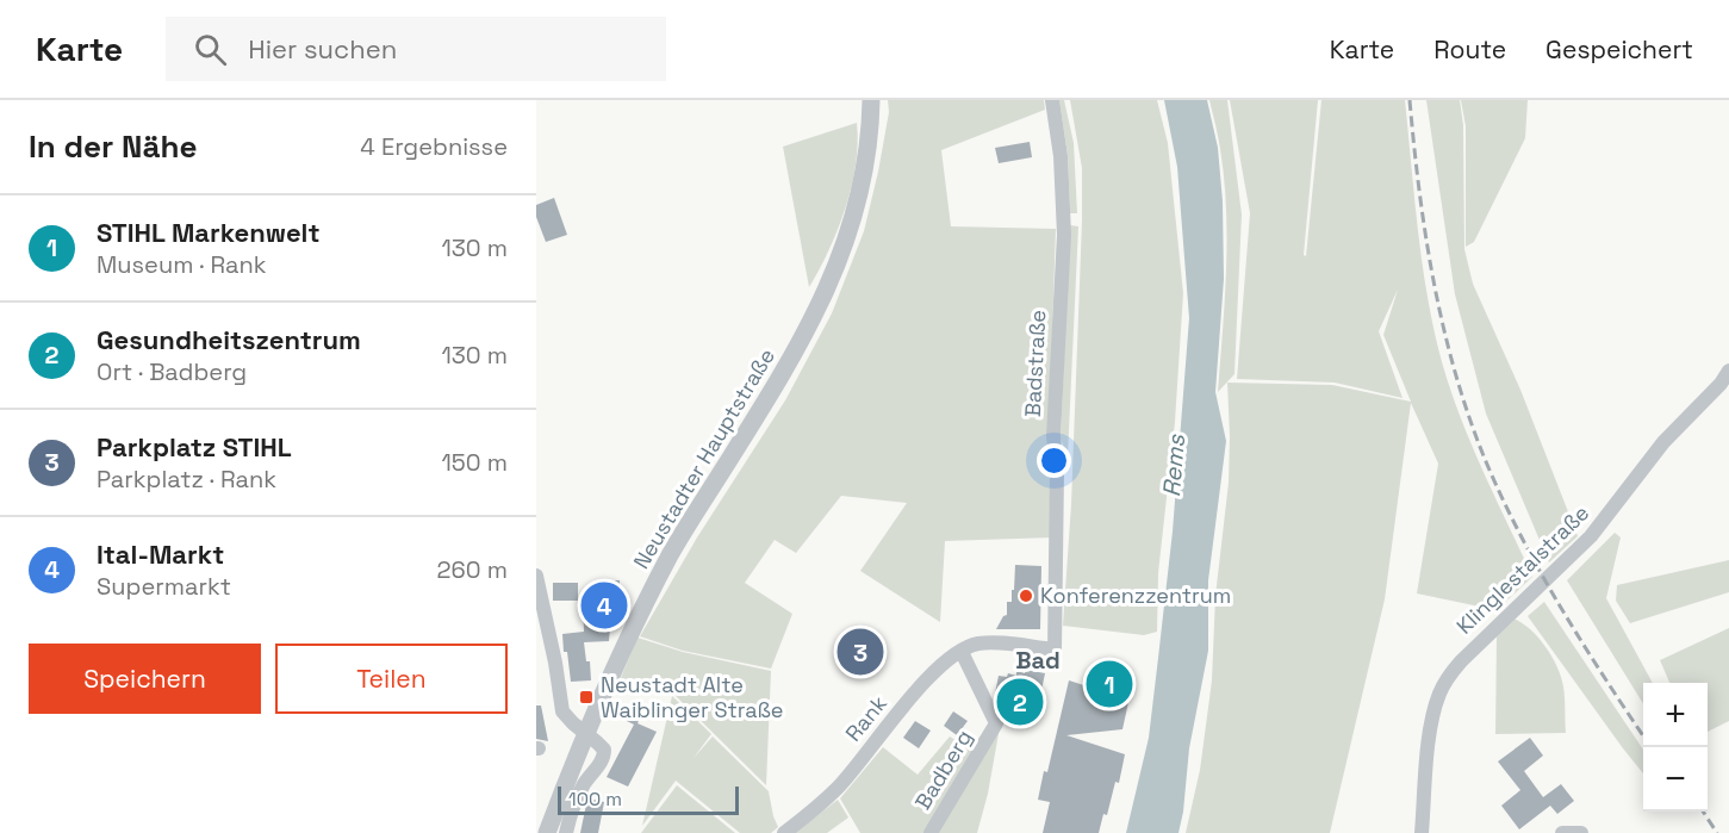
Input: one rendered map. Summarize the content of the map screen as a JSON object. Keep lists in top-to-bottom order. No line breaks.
{"streets":{"street":["Badstraße","Neustadter Hauptstraße","Klinglestalstraße","Rank","Badberg"]},"crossings":[["Badstraße","Rank"],["Rank","Badberg"]],"districts":["Bad"],"water":["Rems"],"places":{"other":["Konferenzzentrum"],"transit":["Neustadt Alte Waiblinger Straße"]},"scale_bar":"100 m","page":{"header":"Karte","search":"Hier suchen","nav":["Karte","Route","Gespeichert"],"heading":["In der Nähe","4 Ergebnisse"],"list":[{"mark":"1","name":"STIHL Markenwelt","note":"Museum · Rank","value":"130 m"},{"mark":"2","name":"Gesundheitszentrum","note":"Ort · Badberg","value":"130 m"},{"mark":"3","name":"Parkplatz STIHL","note":"Parkplatz · Rank","value":"150 m"},{"mark":"4","name":"Ital-Markt","note":"Supermarkt","value":"260 m"}],"pins":["4","3","1","2"],"buttons":["Speichern","Teilen"],"map_buttons":["+","−"],"scale":"100 m"}}
